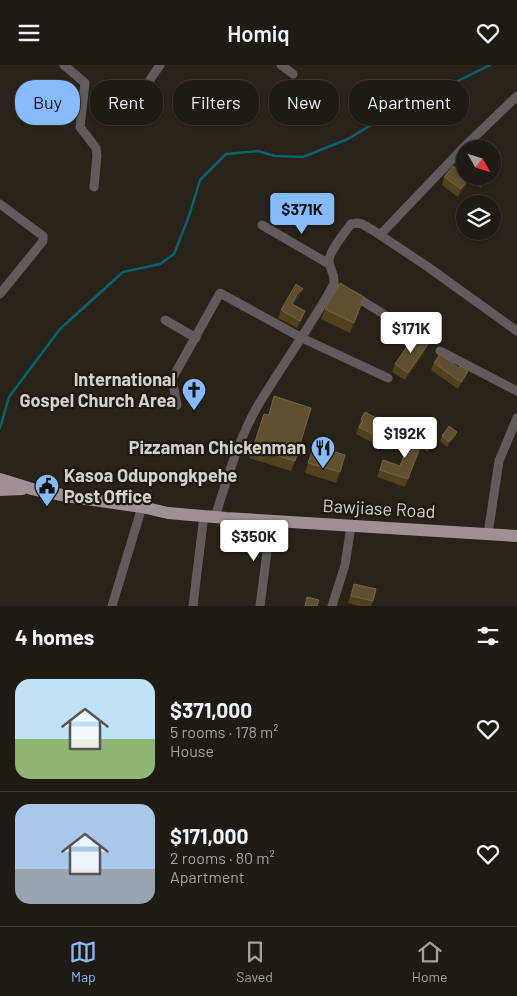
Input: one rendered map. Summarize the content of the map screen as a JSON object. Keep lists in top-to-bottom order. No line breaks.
{"streets":{"main road":["Bawjiase Road"]},"places":{"church":["International Gospel Church Area"],"restaurant":["Pizzaman Chickenman"],"public building":["Kasoa Odupongkpehe Post Office"]},"north":"bottom right","page":{"header":"Homiq","chip":["Buy","Rent","Filters","New","Apartment"],"price":["$371K","$171K","$192K","$350K"],"heading":"4 homes","list":[{"name":"$371,000","note":"5 rooms · 178 m² · House"},{"name":"$171,000","note":"2 rooms · 80 m² · Apartment"}],"tabs":["Map","Saved","Home"]}}
